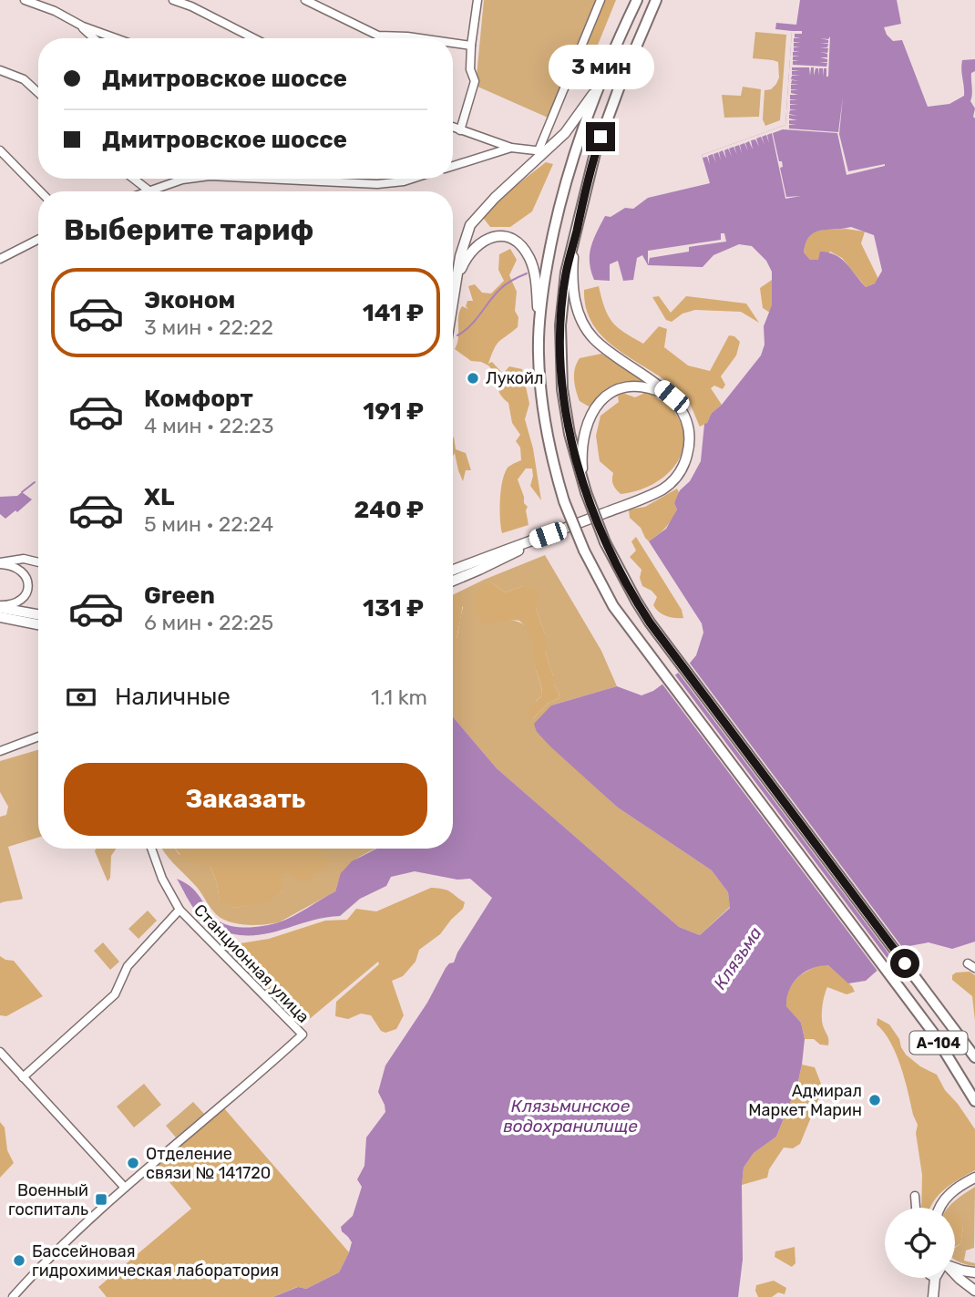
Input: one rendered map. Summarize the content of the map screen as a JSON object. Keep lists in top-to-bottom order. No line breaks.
{"streets":{"highway":["А-104"],"street":["Станционная улица"]},"water":["Клязьма","Клязьминское водохранилище"],"places":{"other":["Лукойл","Адмирал Маркет Марин","Отделение связи № 141720","Бассейновая гидрохимическая лаборатория"],"transit":["Военный госпиталь"]},"page":{"banner":["Дмитровское шоссе","Дмитровское шоссе"],"bubble":"3 мин","heading":"Выберите тариф","list":[{"name":"Эконом","note":"3 мин · 22:22","value":"141 ₽"},{"name":"Комфорт","note":"4 мин · 22:23","value":"191 ₽"},{"name":"XL","note":"5 мин · 22:24","value":"240 ₽"},{"name":"Green","note":"6 мин · 22:25","value":"131 ₽"}],"pay":["Наличные","1.1 km"],"buttons":"Заказать"}}
